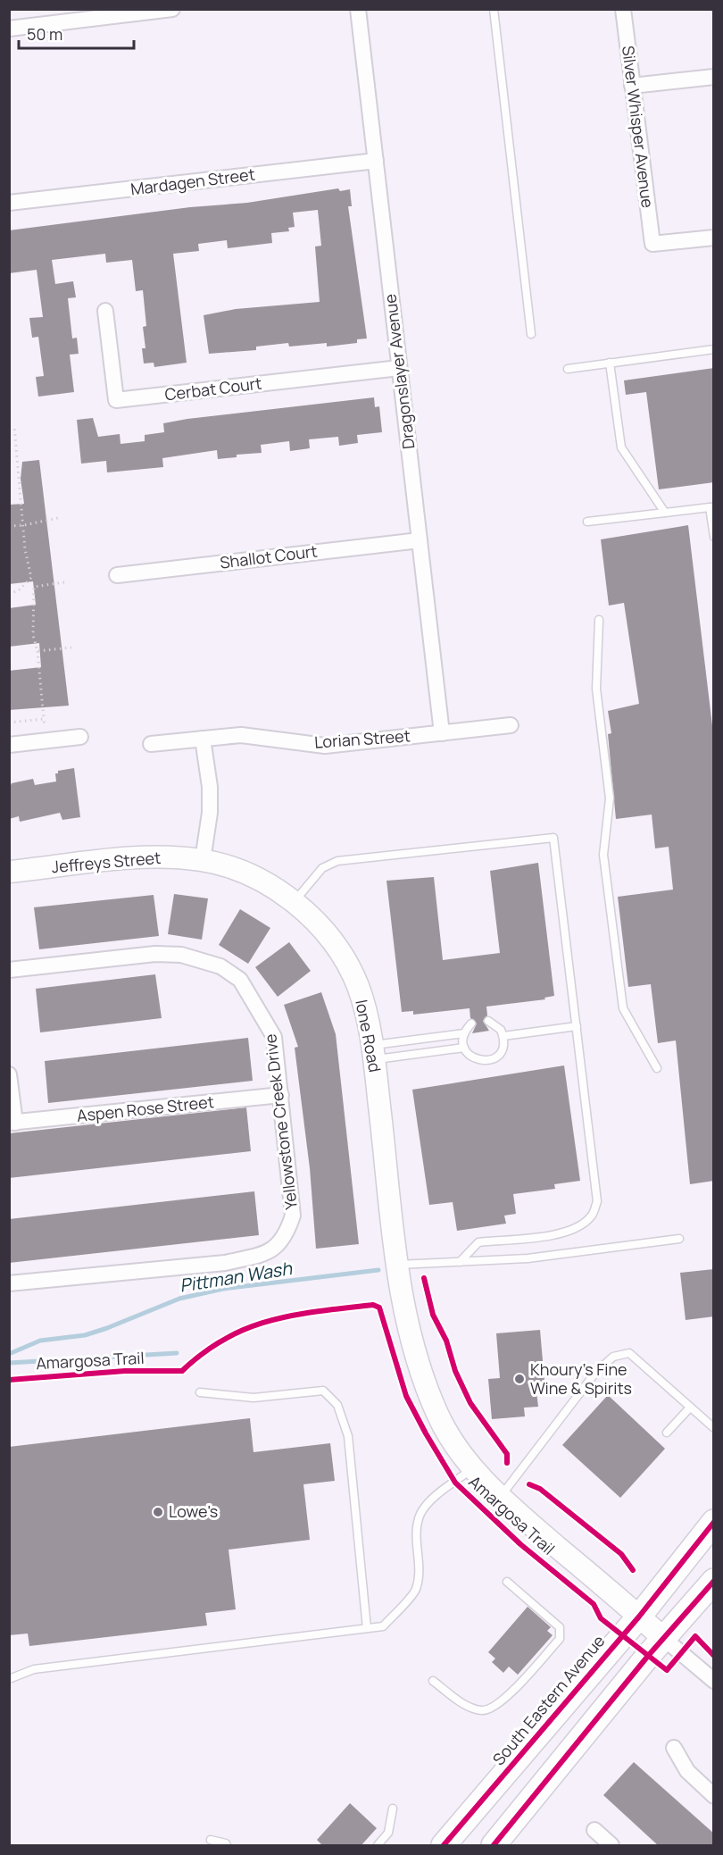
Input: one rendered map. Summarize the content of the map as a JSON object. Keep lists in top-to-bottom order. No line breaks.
{"streets":{"main road":["South Eastern Avenue"],"street":["Silver Whisper Avenue","Mardagen Street","Dragonslayer Avenue","Cerbat Court","Shallot Court","Lorian Street","Jeffreys Street","Ione Road","Aspen Rose Street","Yellowstone Creek Drive"],"cycle path":["Amargosa Trail"]},"crossings":[["Mardagen Street","Dragonslayer Avenue"],["Dragonslayer Avenue","Cerbat Court"],["Dragonslayer Avenue","Shallot Court"],["Dragonslayer Avenue","Lorian Street"],["Jeffreys Street","Ione Road"],["Ione Road","South Eastern Avenue"],["Aspen Rose Street","Yellowstone Creek Drive"]],"water":["Pittman Wash"],"places":["Khoury's Fine Wine & Spirits","Lowe's"],"scale_bar":"50 m"}
